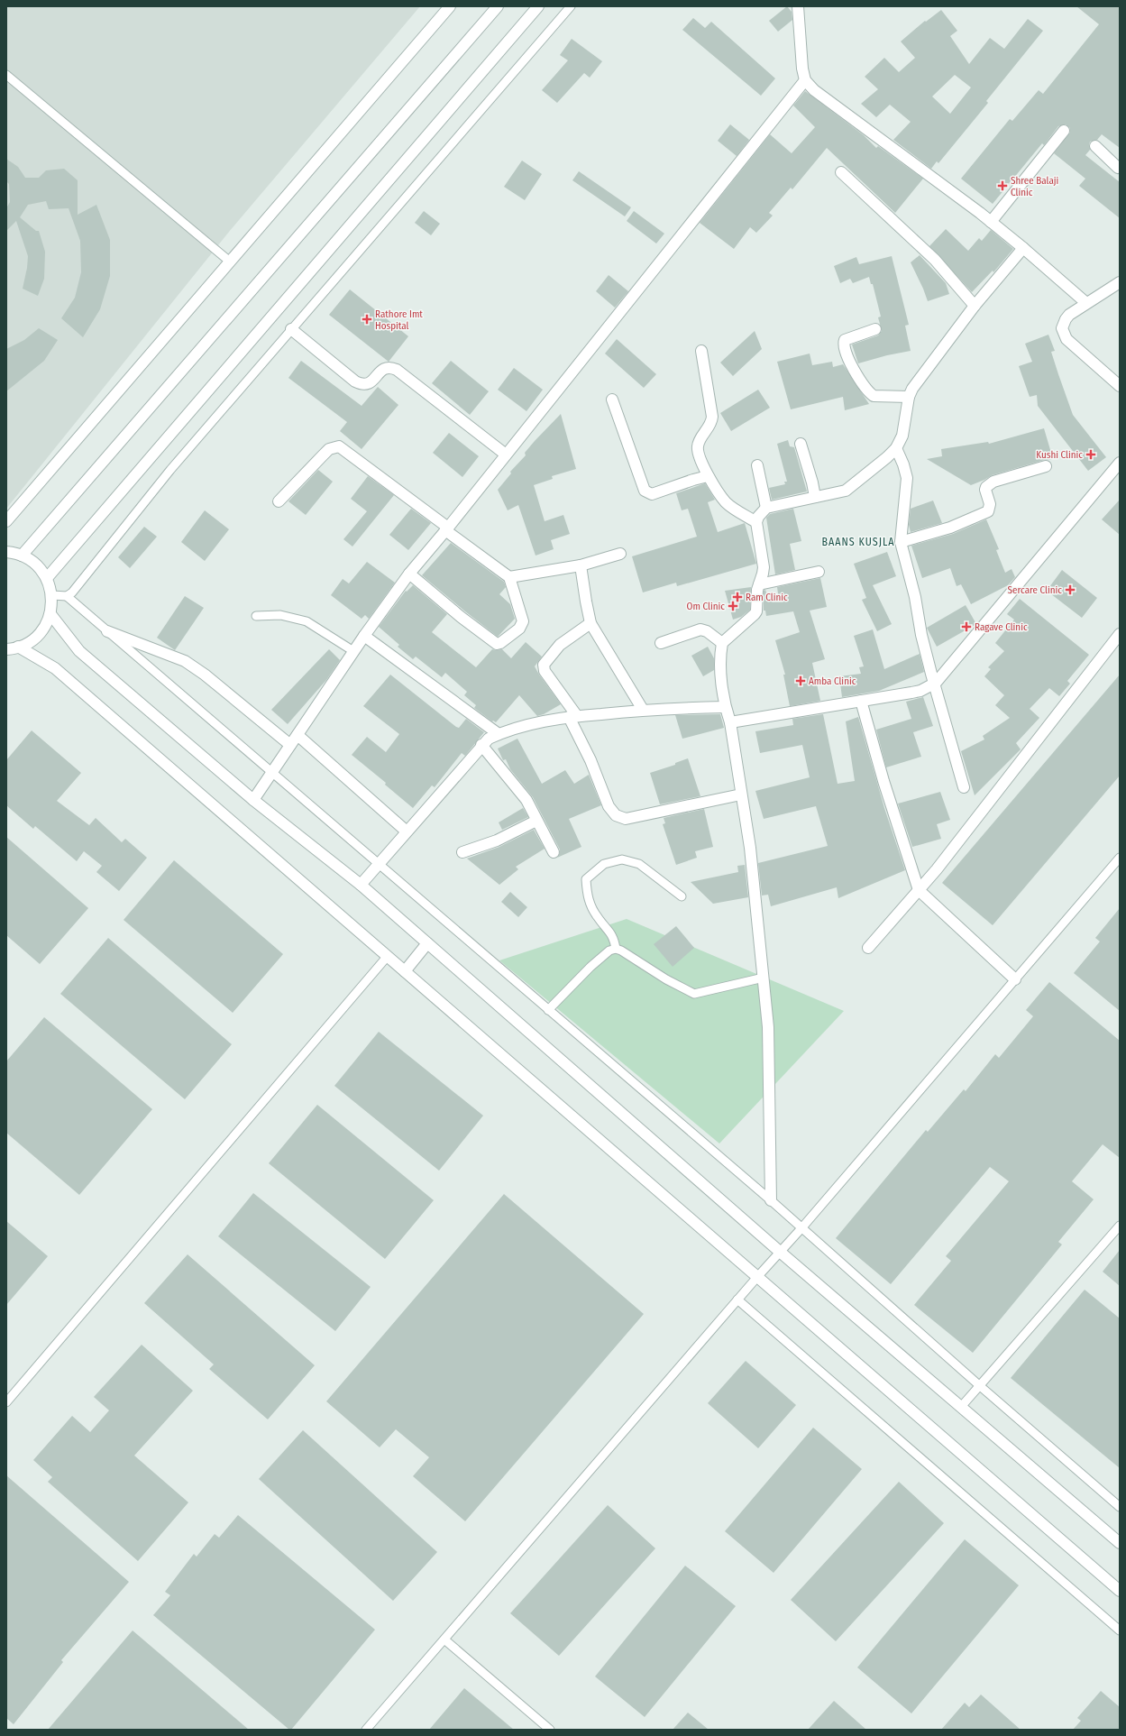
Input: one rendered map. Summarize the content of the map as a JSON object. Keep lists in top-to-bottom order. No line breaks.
{"districts":["BAANS KUSJLA"],"places":{"health":["Shree Balaji Clinic","Rathore Imt Hospital","Kushi Clinic","Sercare Clinic","Ram Clinic","Om Clinic","Ragave Clinic","Amba Clinic"]}}
